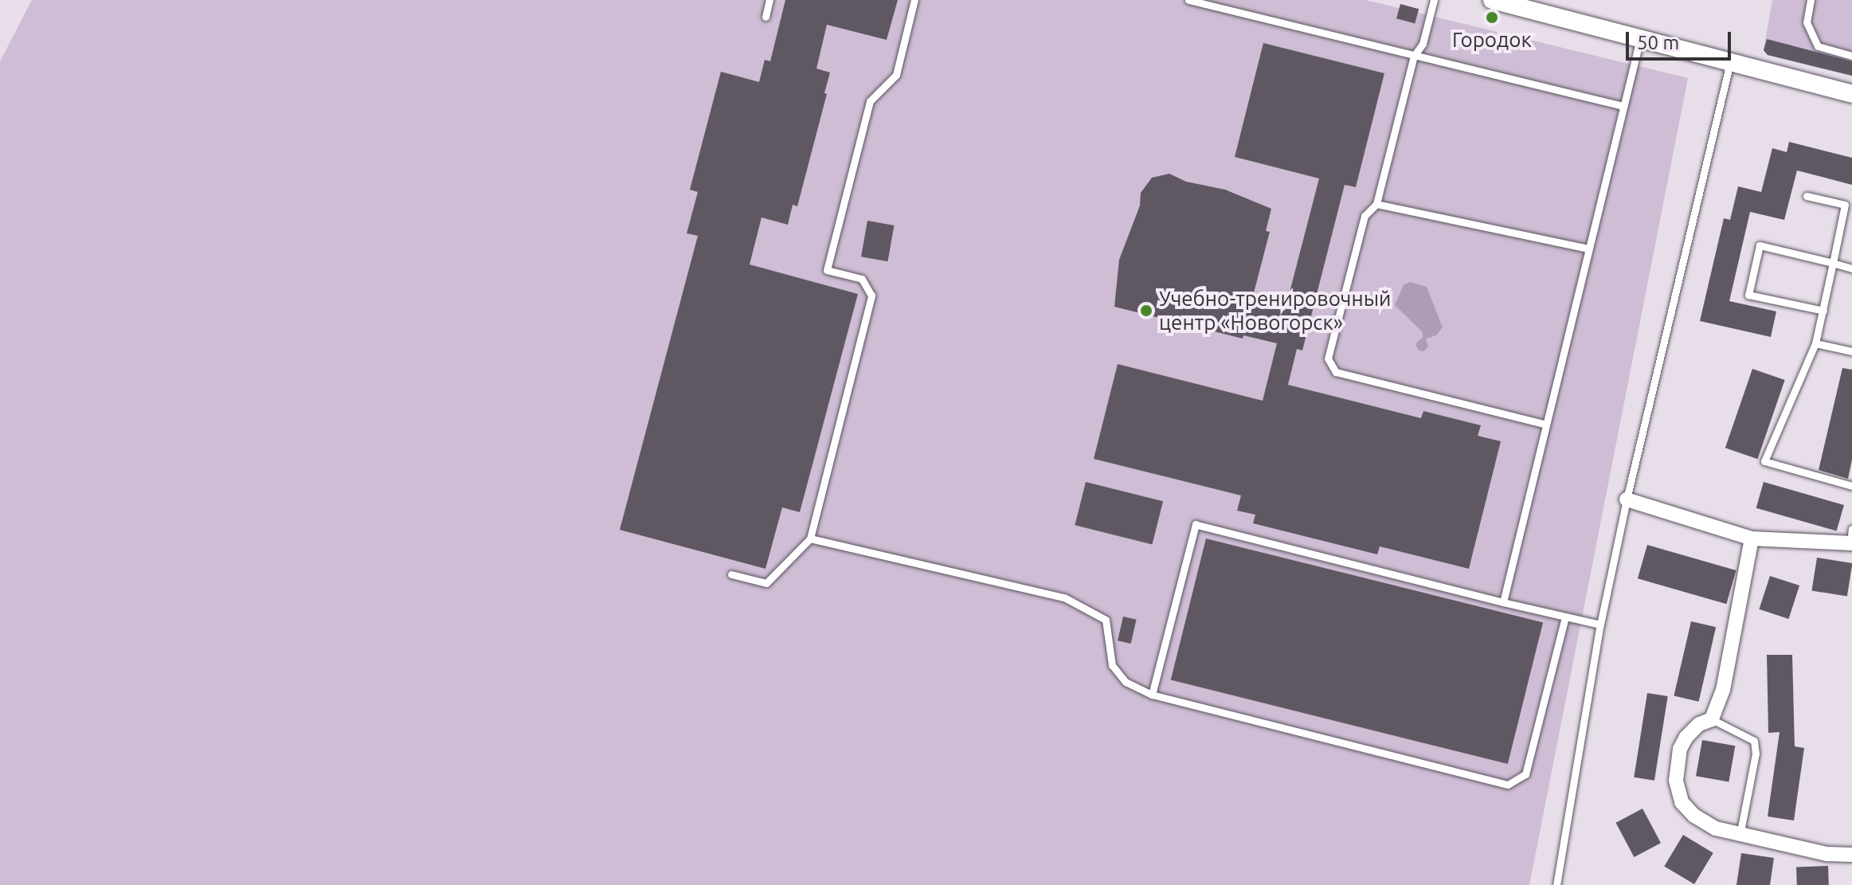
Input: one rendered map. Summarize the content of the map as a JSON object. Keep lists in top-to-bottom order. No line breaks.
{"places":["Городок","Учебно-тренировочный центр «Новогорск»"],"scale_bar":"50 m"}
